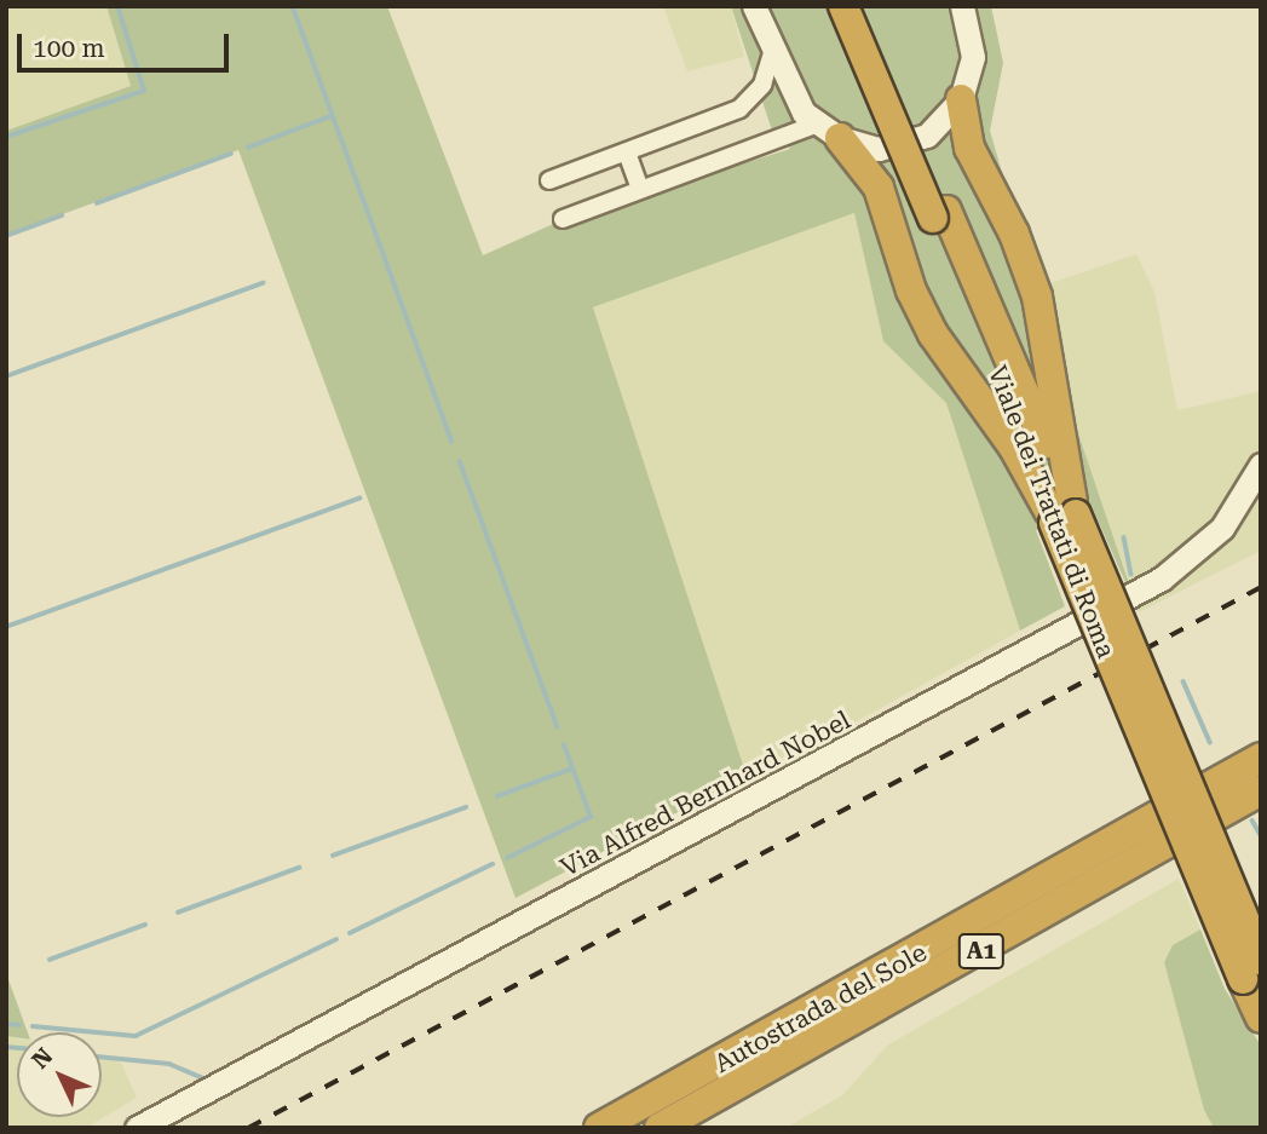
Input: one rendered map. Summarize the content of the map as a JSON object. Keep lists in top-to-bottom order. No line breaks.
{"streets":{"highway":["Viale dei Trattati di Roma","A1","Autostrada del Sole"],"street":["Via Alfred Bernhard Nobel"]},"scale_bar":"100 m","north":"top left"}
